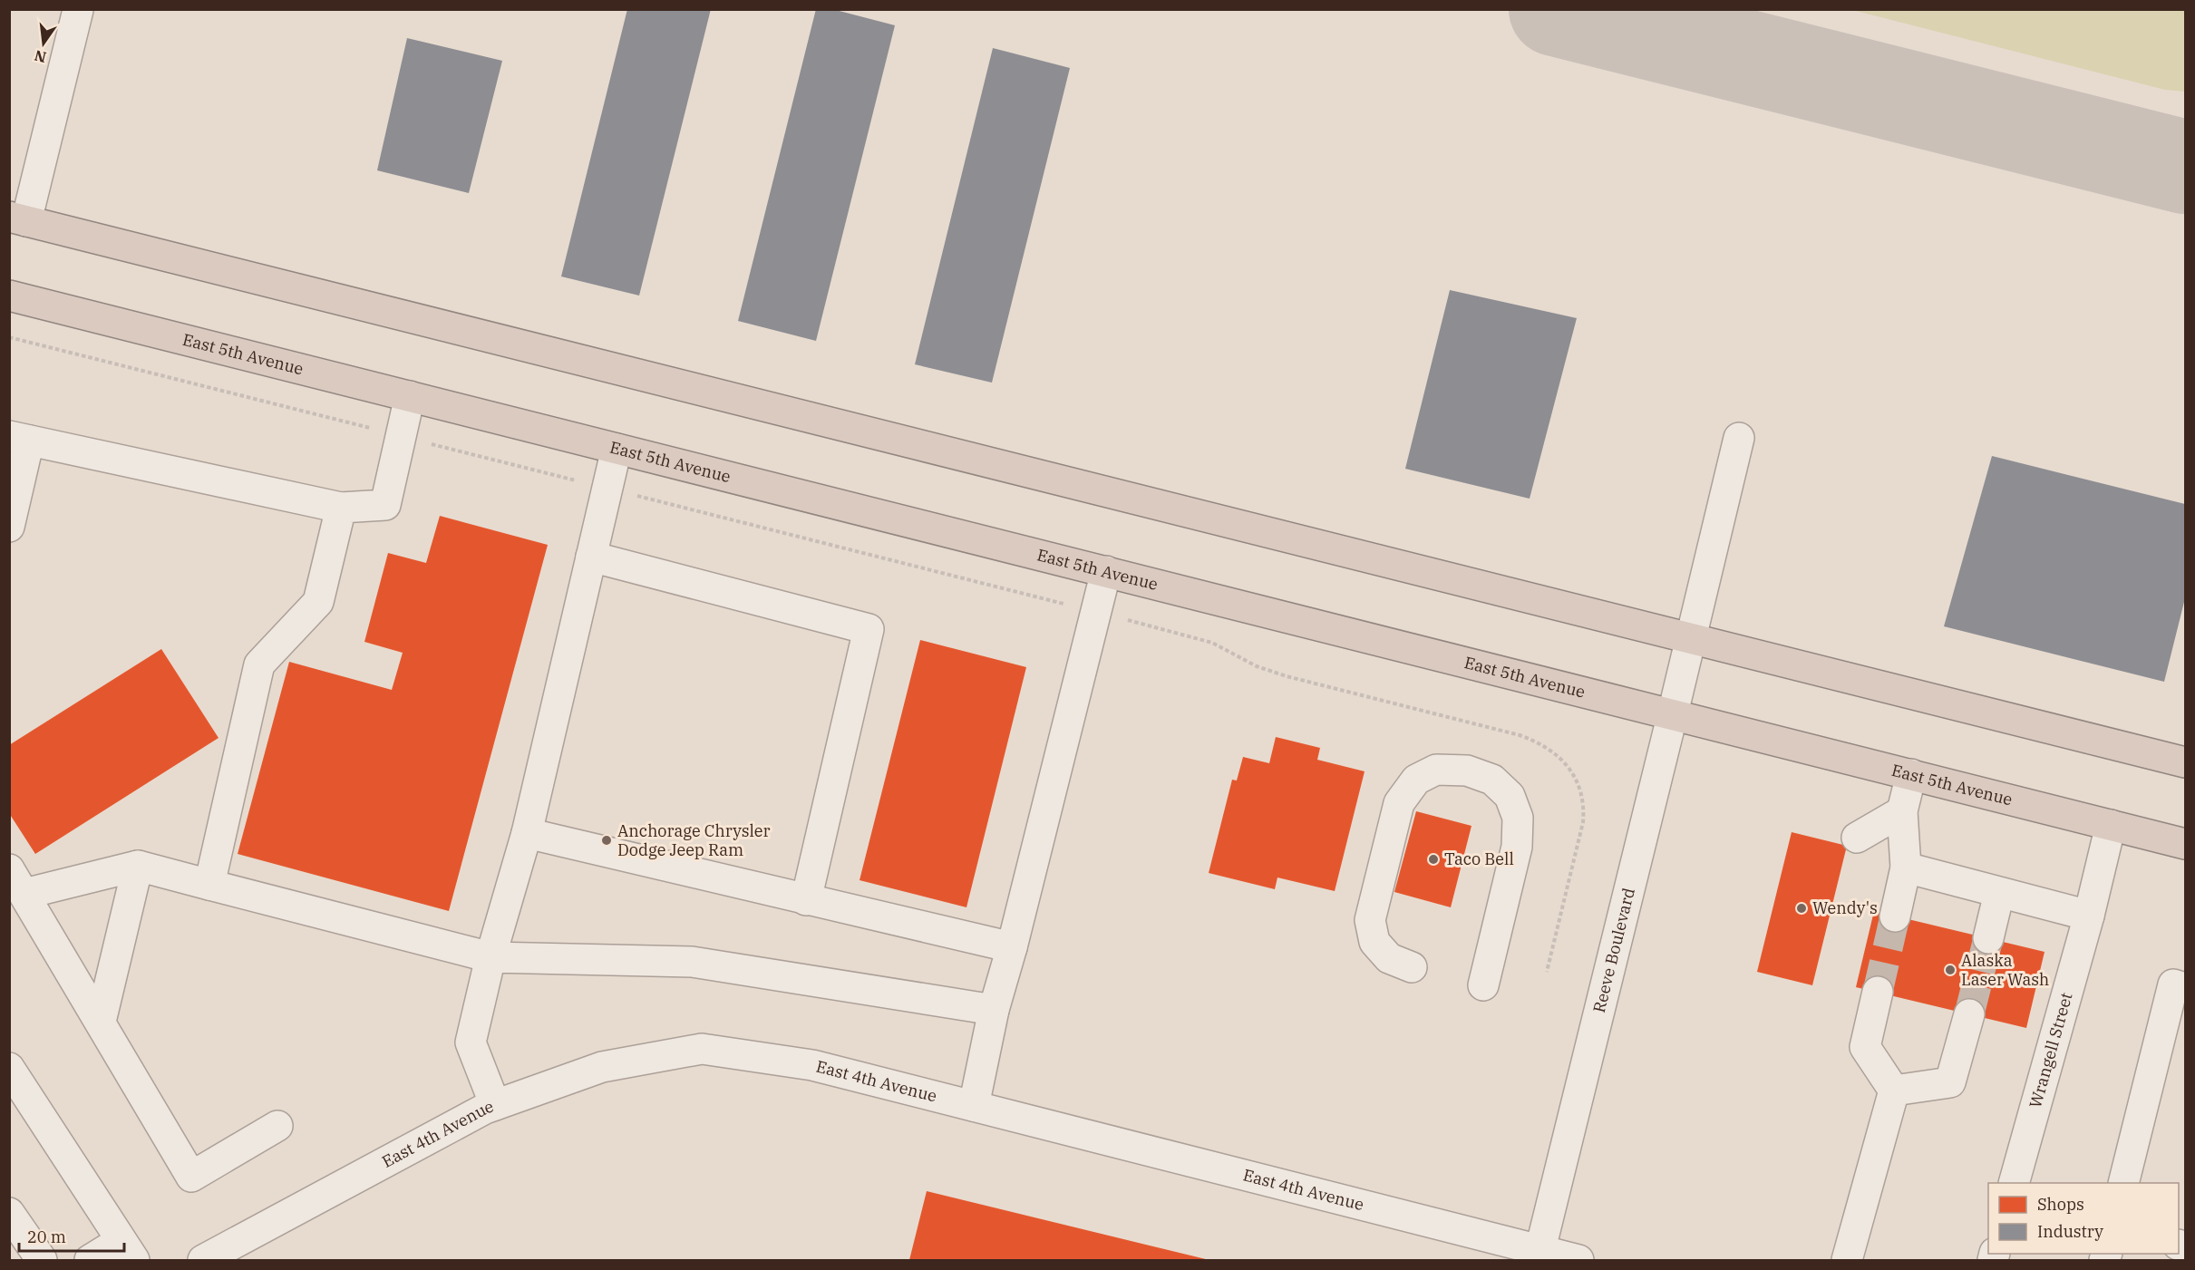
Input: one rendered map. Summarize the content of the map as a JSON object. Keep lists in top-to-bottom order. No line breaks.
{"streets":{"highway":["East 5th Avenue"],"street":["Reeve Boulevard","Wrangell Street","East 4th Avenue"]},"crossings":[["East 5th Avenue","Reeve Boulevard"],["East 5th Avenue","Wrangell Street"],["Reeve Boulevard","East 4th Avenue"]],"places":["Anchorage Chrysler Dodge Jeep Ram","Taco Bell","Wendy's","Alaska Laser Wash"],"legend":["Shops","Industry"],"scale_bar":"20 m","north":"bottom"}
